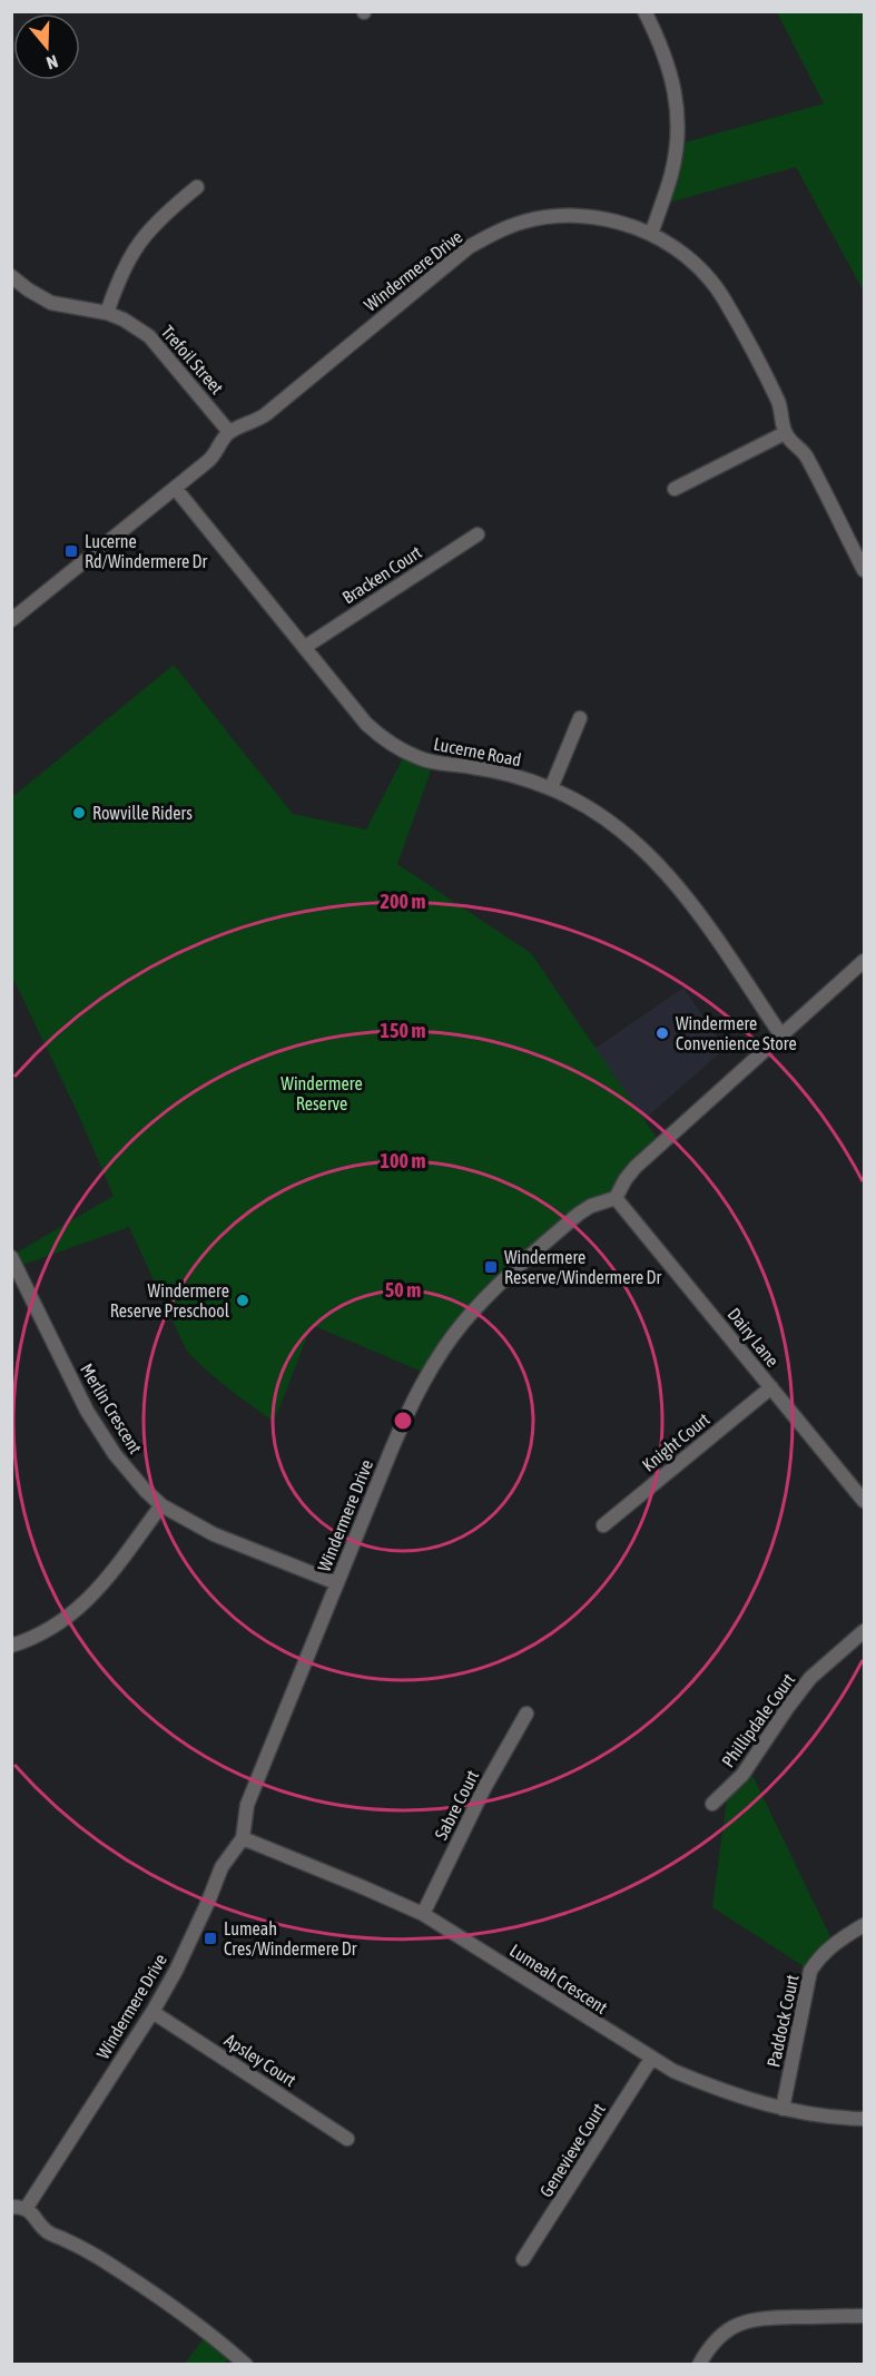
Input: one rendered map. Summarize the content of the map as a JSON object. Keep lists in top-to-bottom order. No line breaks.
{"streets":{"street":["Windermere Drive","Trefoil Street","Bracken Court","Lucerne Road","Dairy Lane","Merlin Crescent","Knight Court","Phillipdale Court","Sabre Court","Lumeah Crescent","Paddock Court","Apsley Court","Genevieve Court"]},"crossings":[["Windermere Drive","Trefoil Street"],["Windermere Drive","Dairy Lane"],["Windermere Drive","Merlin Crescent"],["Windermere Drive","Lumeah Crescent"],["Windermere Drive","Apsley Court"],["Bracken Court","Lucerne Road"],["Dairy Lane","Knight Court"],["Sabre Court","Lumeah Crescent"],["Lumeah Crescent","Paddock Court"],["Lumeah Crescent","Genevieve Court"]],"parks":["Windermere Reserve"],"places":{"transit":["Lucerne Rd/Windermere Dr","Windermere Reserve/Windermere Dr","Lumeah Cres/Windermere Dr"],"other":["Rowville Riders","Windermere Convenience Store","Windermere Reserve Preschool"]},"north":"bottom","rings":["200 m","150 m","100 m","50 m"]}
